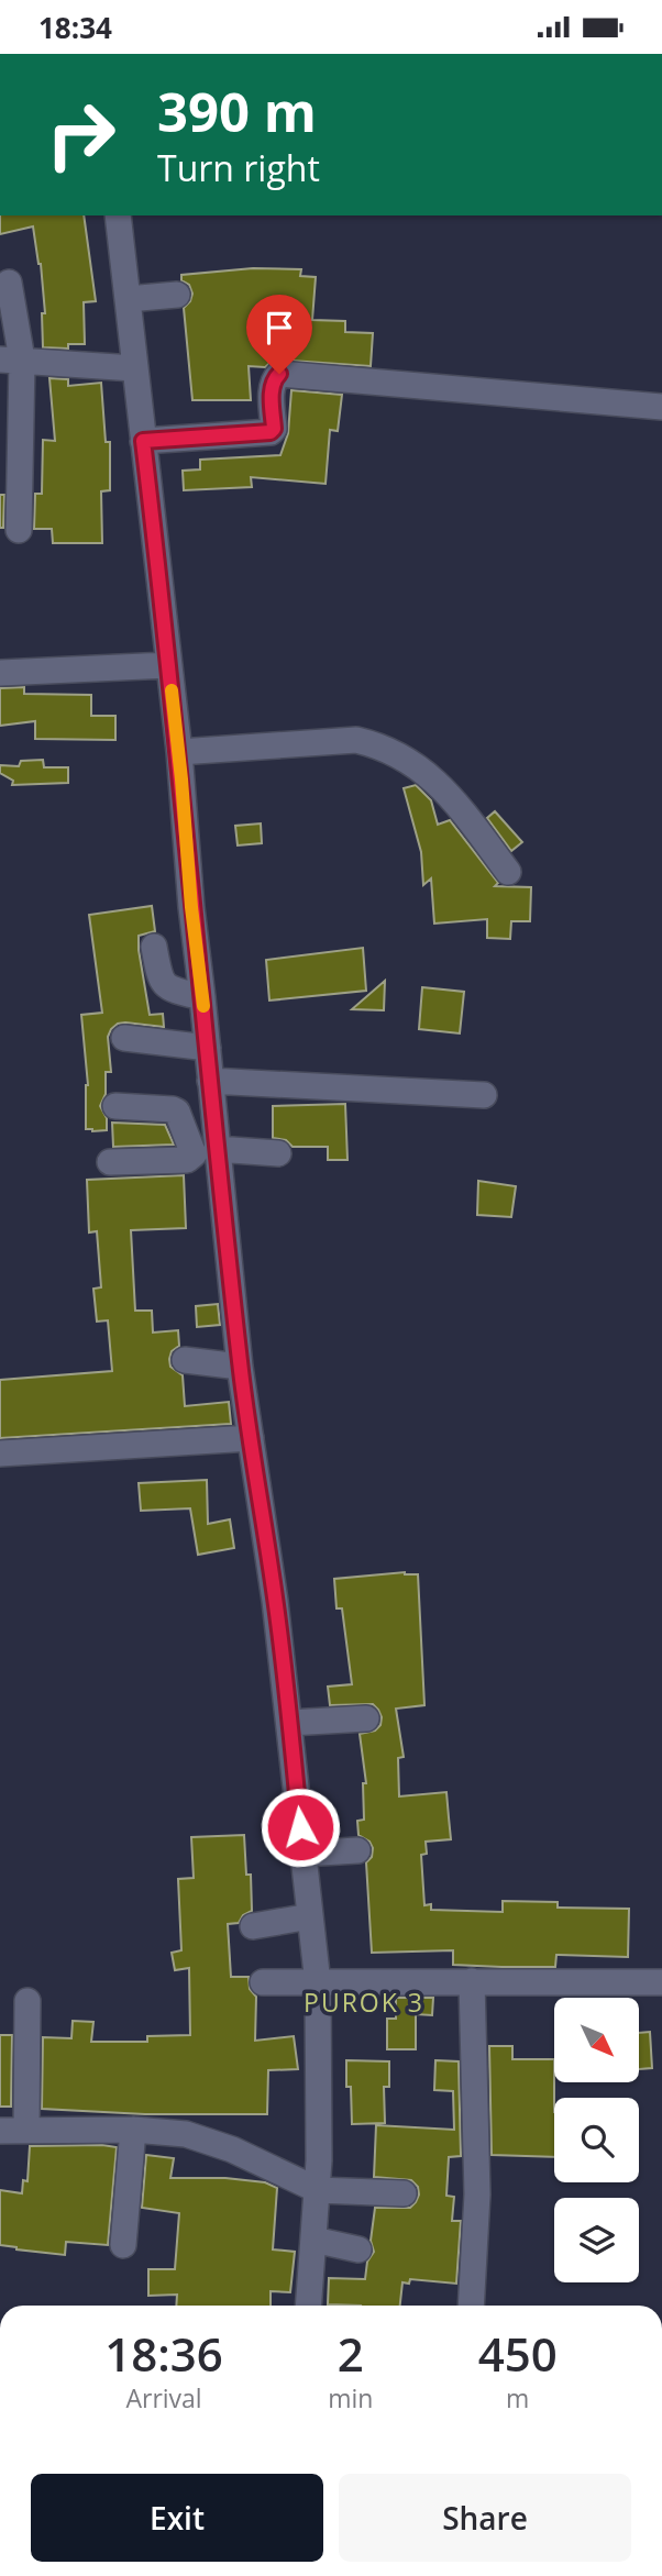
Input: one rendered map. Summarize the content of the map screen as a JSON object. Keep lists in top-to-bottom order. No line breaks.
{"districts":["PUROK 3"],"north":"bottom right","page":{"status":"18:34","turn":["390 m","Turn right"],"eta":["18:36","Arrival","2","min","450","m"],"buttons":["Exit","Share"]}}
